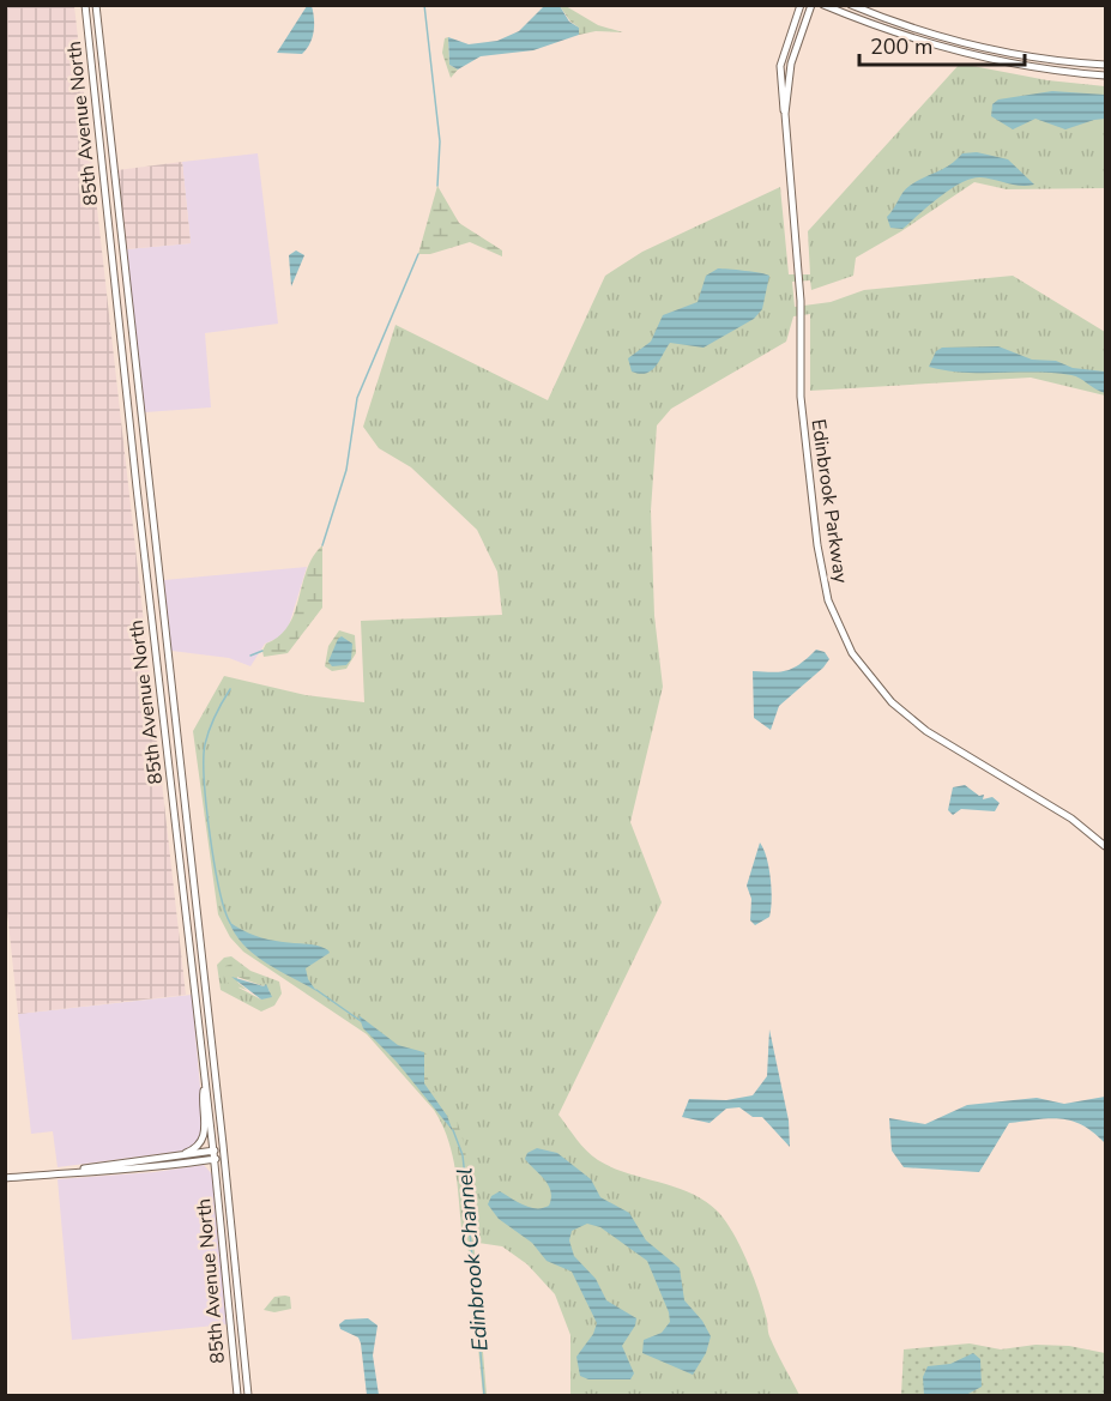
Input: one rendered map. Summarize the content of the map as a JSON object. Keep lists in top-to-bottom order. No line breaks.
{"streets":{"main road":["85th Avenue North","Edinbrook Parkway"]},"water":["Edinbrook Channel"],"scale_bar":"200 m"}
